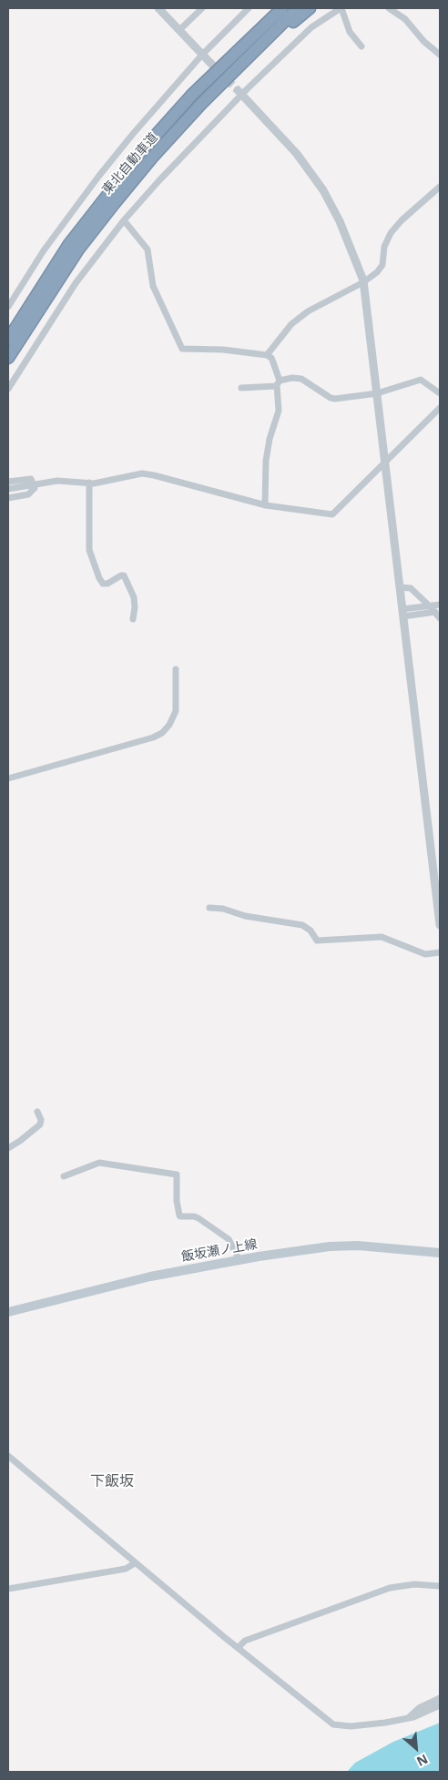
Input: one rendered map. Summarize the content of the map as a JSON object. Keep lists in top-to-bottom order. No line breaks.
{"streets":{"highway":["東北自動車道"],"main road":["飯坂瀬ノ上線"]},"districts":["下飯坂"],"north":"bottom right"}
